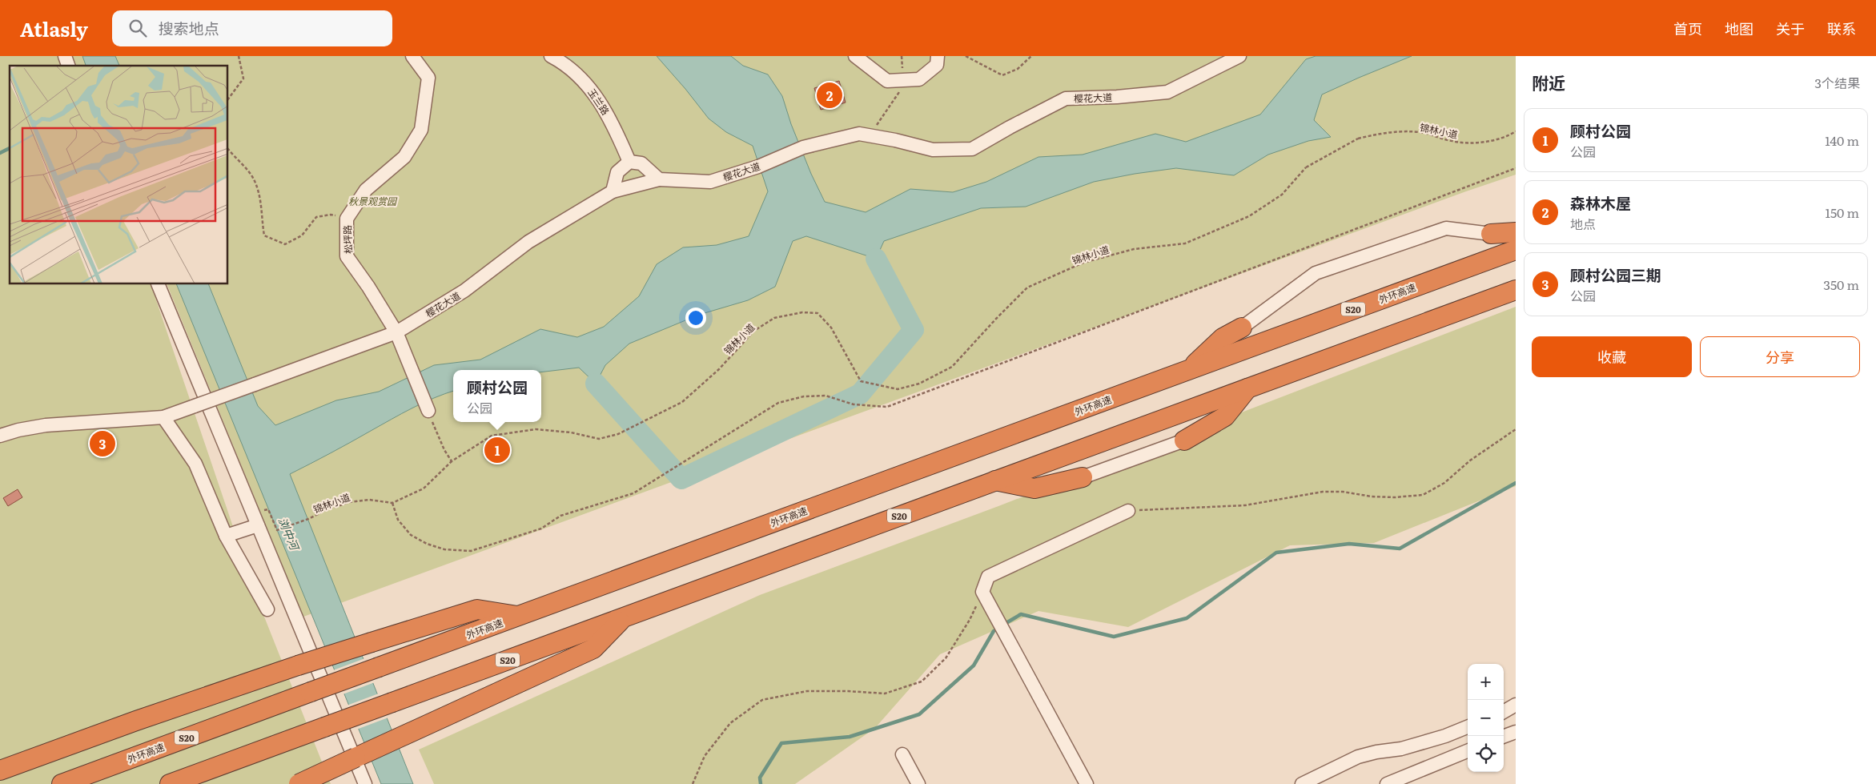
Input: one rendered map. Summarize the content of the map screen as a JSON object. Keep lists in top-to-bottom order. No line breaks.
{"streets":{"highway":["外环高速","S20"],"street":["樱花大道","玉兰路","松坪路"],"path":["锦林小道"]},"crossings":[["樱花大道","松坪路"]],"water":["浏中河"],"parks":["秋景观赏园"],"page":{"header":"Atlasly","search":"搜索地点","nav":["首页","地图","关于","联系"],"heading":["附近","3个结果"],"pins":["2","3","1"],"list":[{"mark":"1","name":"顾村公园","note":"公园","value":"140 m"},{"mark":"2","name":"森林木屋","note":"地点","value":"150 m"},{"mark":"3","name":"顾村公园三期","note":"公园","value":"350 m"}],"buttons":["收藏","分享"],"popup":["顾村公园","公园"],"map_buttons":["+","−"]}}
